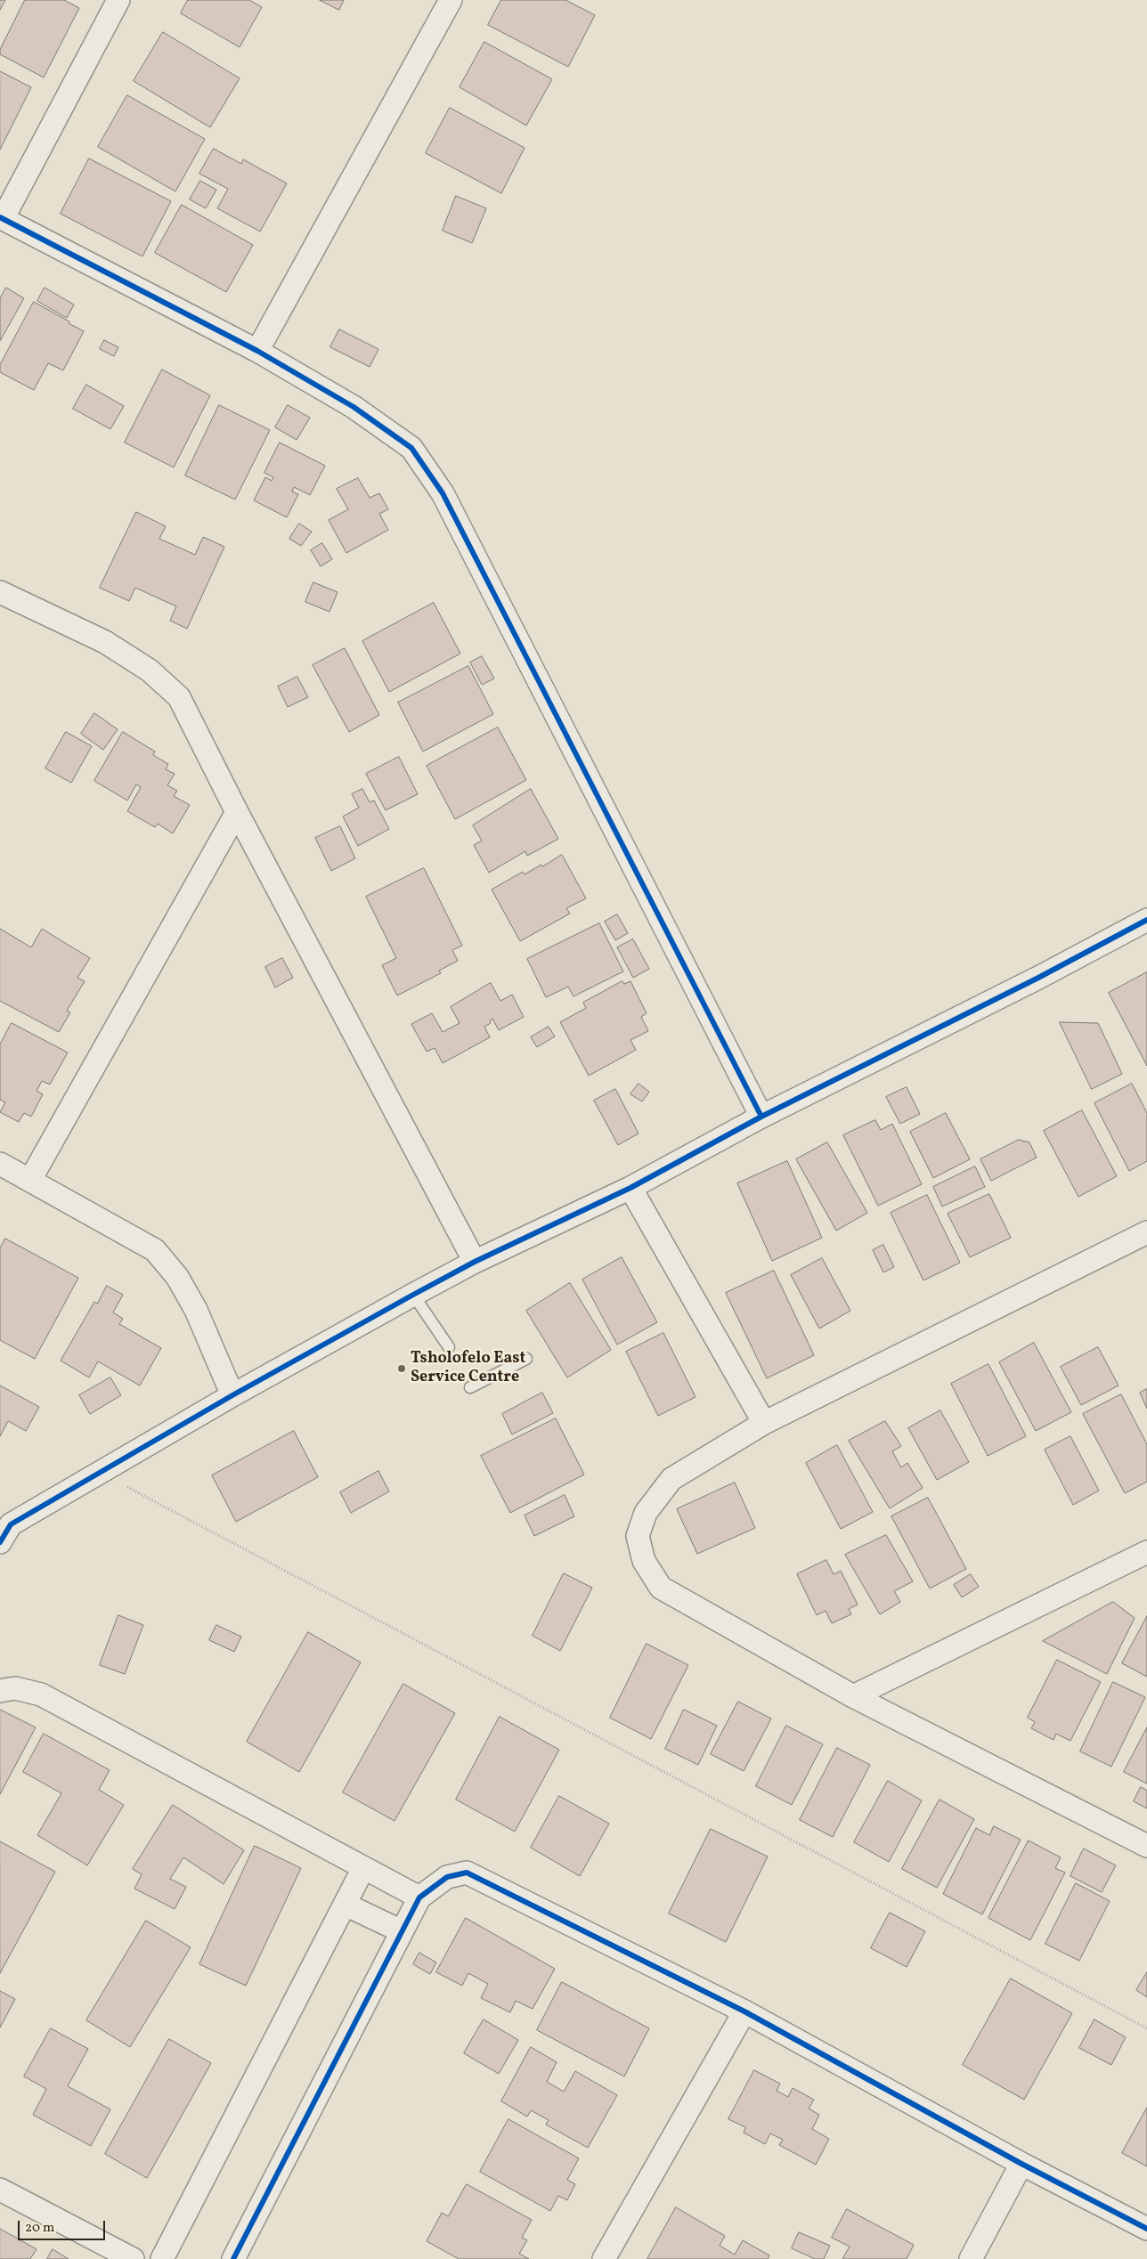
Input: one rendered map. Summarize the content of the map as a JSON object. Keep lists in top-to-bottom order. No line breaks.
{"places":["Tsholofelo East Service Centre"],"scale_bar":"20 m"}
